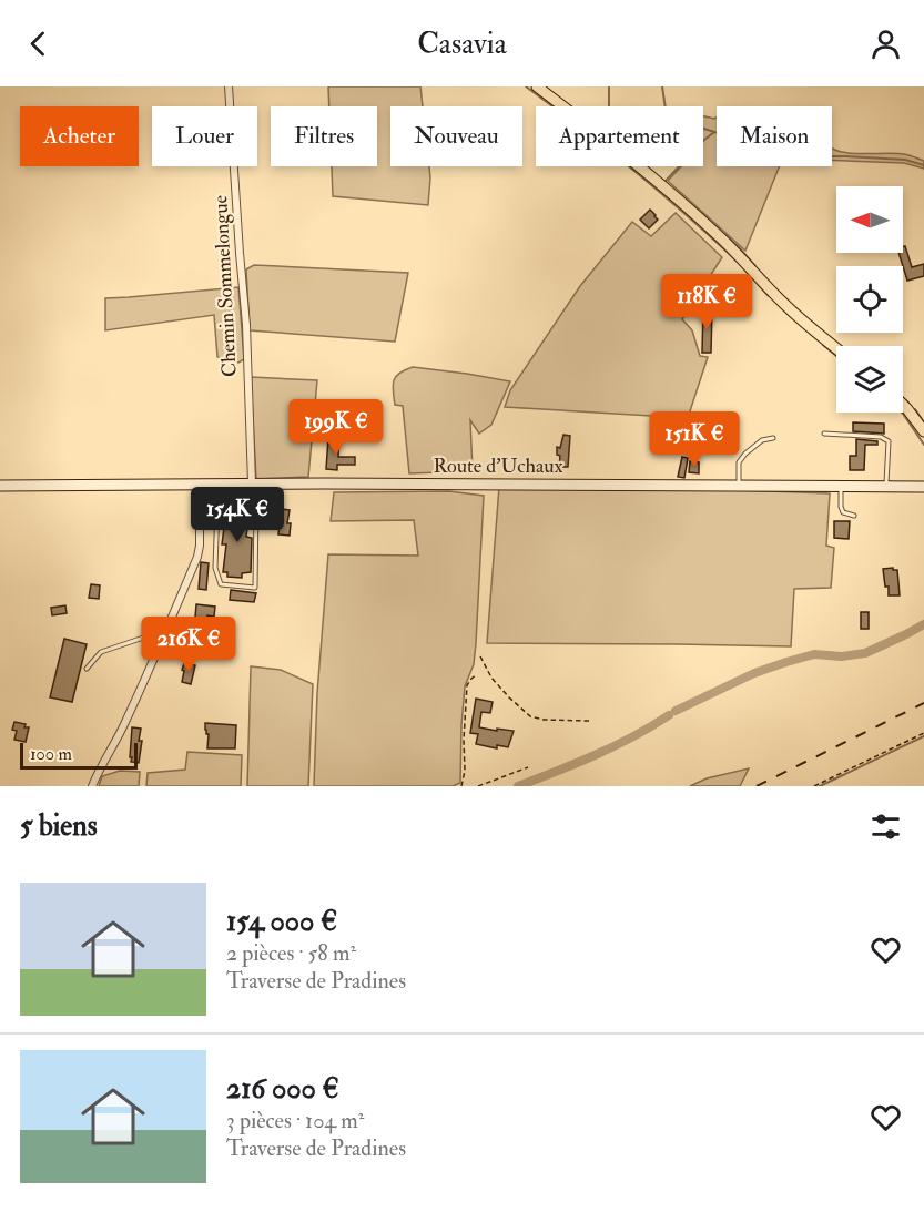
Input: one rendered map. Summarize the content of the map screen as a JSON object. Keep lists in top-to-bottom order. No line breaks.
{"streets":{"main road":["Route d'Uchaux"],"street":["Chemin Sommelongue"]},"crossings":[["Chemin Sommelongue","Route d'Uchaux"]],"scale_bar":"100 m","north":"left","page":{"header":"Casavia","chip":["Acheter","Louer","Filtres","Nouveau","Appartement","Maison"],"price":["118K €","199K €","151K €","154K €","216K €"],"scale":"100 m","heading":"5 biens","list":[{"name":"154 000 €","note":"2 pièces · 58 m² · Traverse de Pradines"},{"name":"216 000 €","note":"3 pièces · 104 m² · Traverse de Pradines"}]}}
